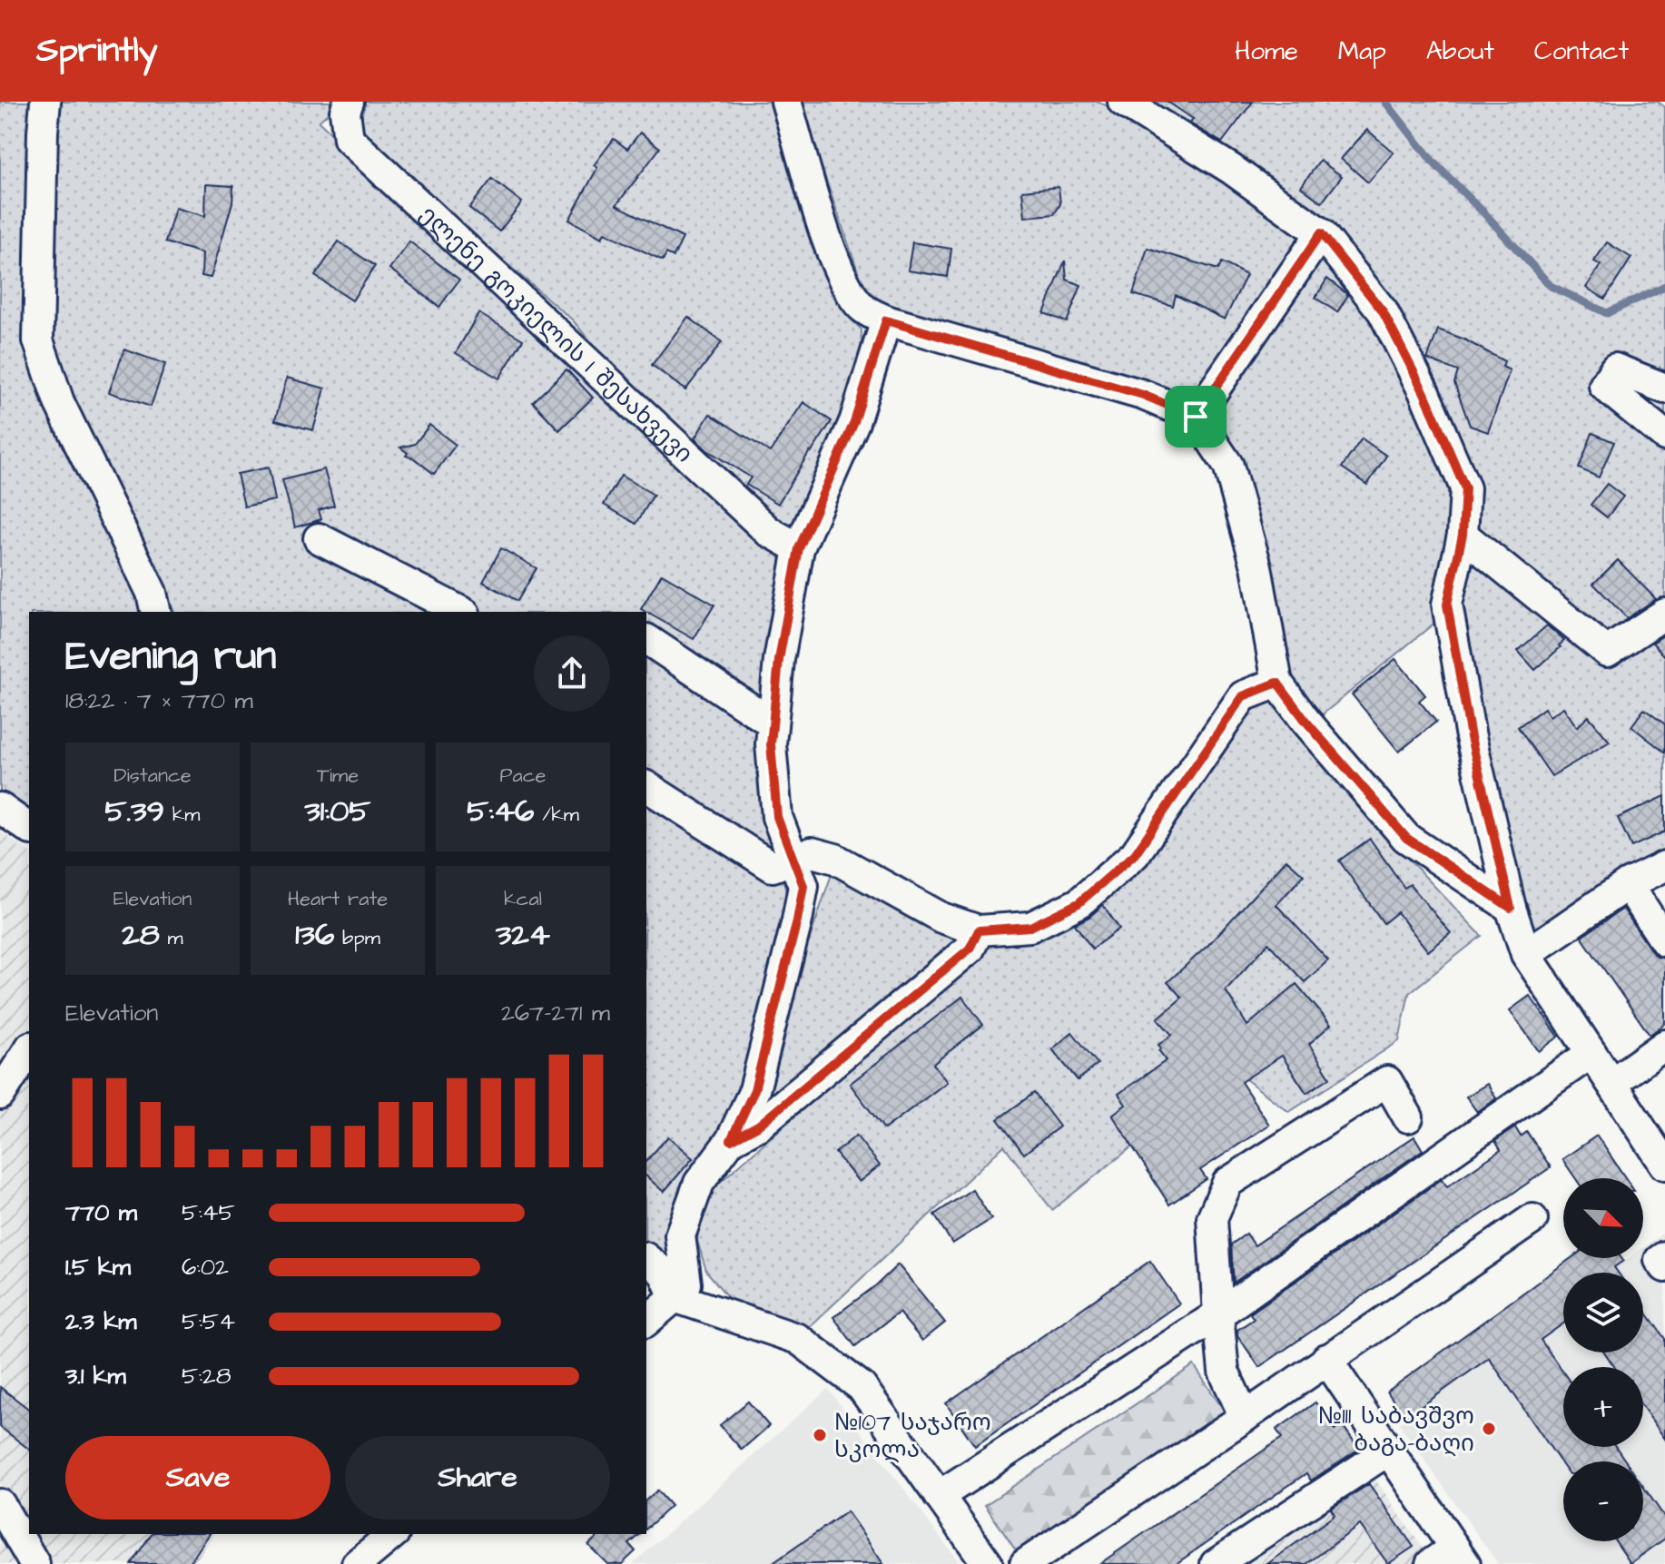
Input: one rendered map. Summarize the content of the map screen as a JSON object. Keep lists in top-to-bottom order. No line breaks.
{"streets":{"street":["ელენე გოკიელის I შესახვევი"]},"places":["№111 საბავშვო ბაგა-ბაღი","№107 საჯარო სკოლა"],"north":"bottom right","page":{"header":"Sprintly","nav":["Home","Map","About","Contact"],"heading":["Evening run","18:22 · 7 × 770 m"],"stats":[["Distance","5.39 km"],["Time","31:05"],["Pace","5:46 /km"],["Elevation","28 m"],["Heart rate","136 bpm"],["kcal","324"]],"chart":["Elevation","267–271 m"],"map_buttons":["+","−"],"list":[{"name":"770 m","note":"5:45"},{"name":"1.5 km","note":"6:02"},{"name":"2.3 km","note":"5:54"},{"name":"3.1 km","note":"5:28"}],"buttons":["Save","Share"]}}
